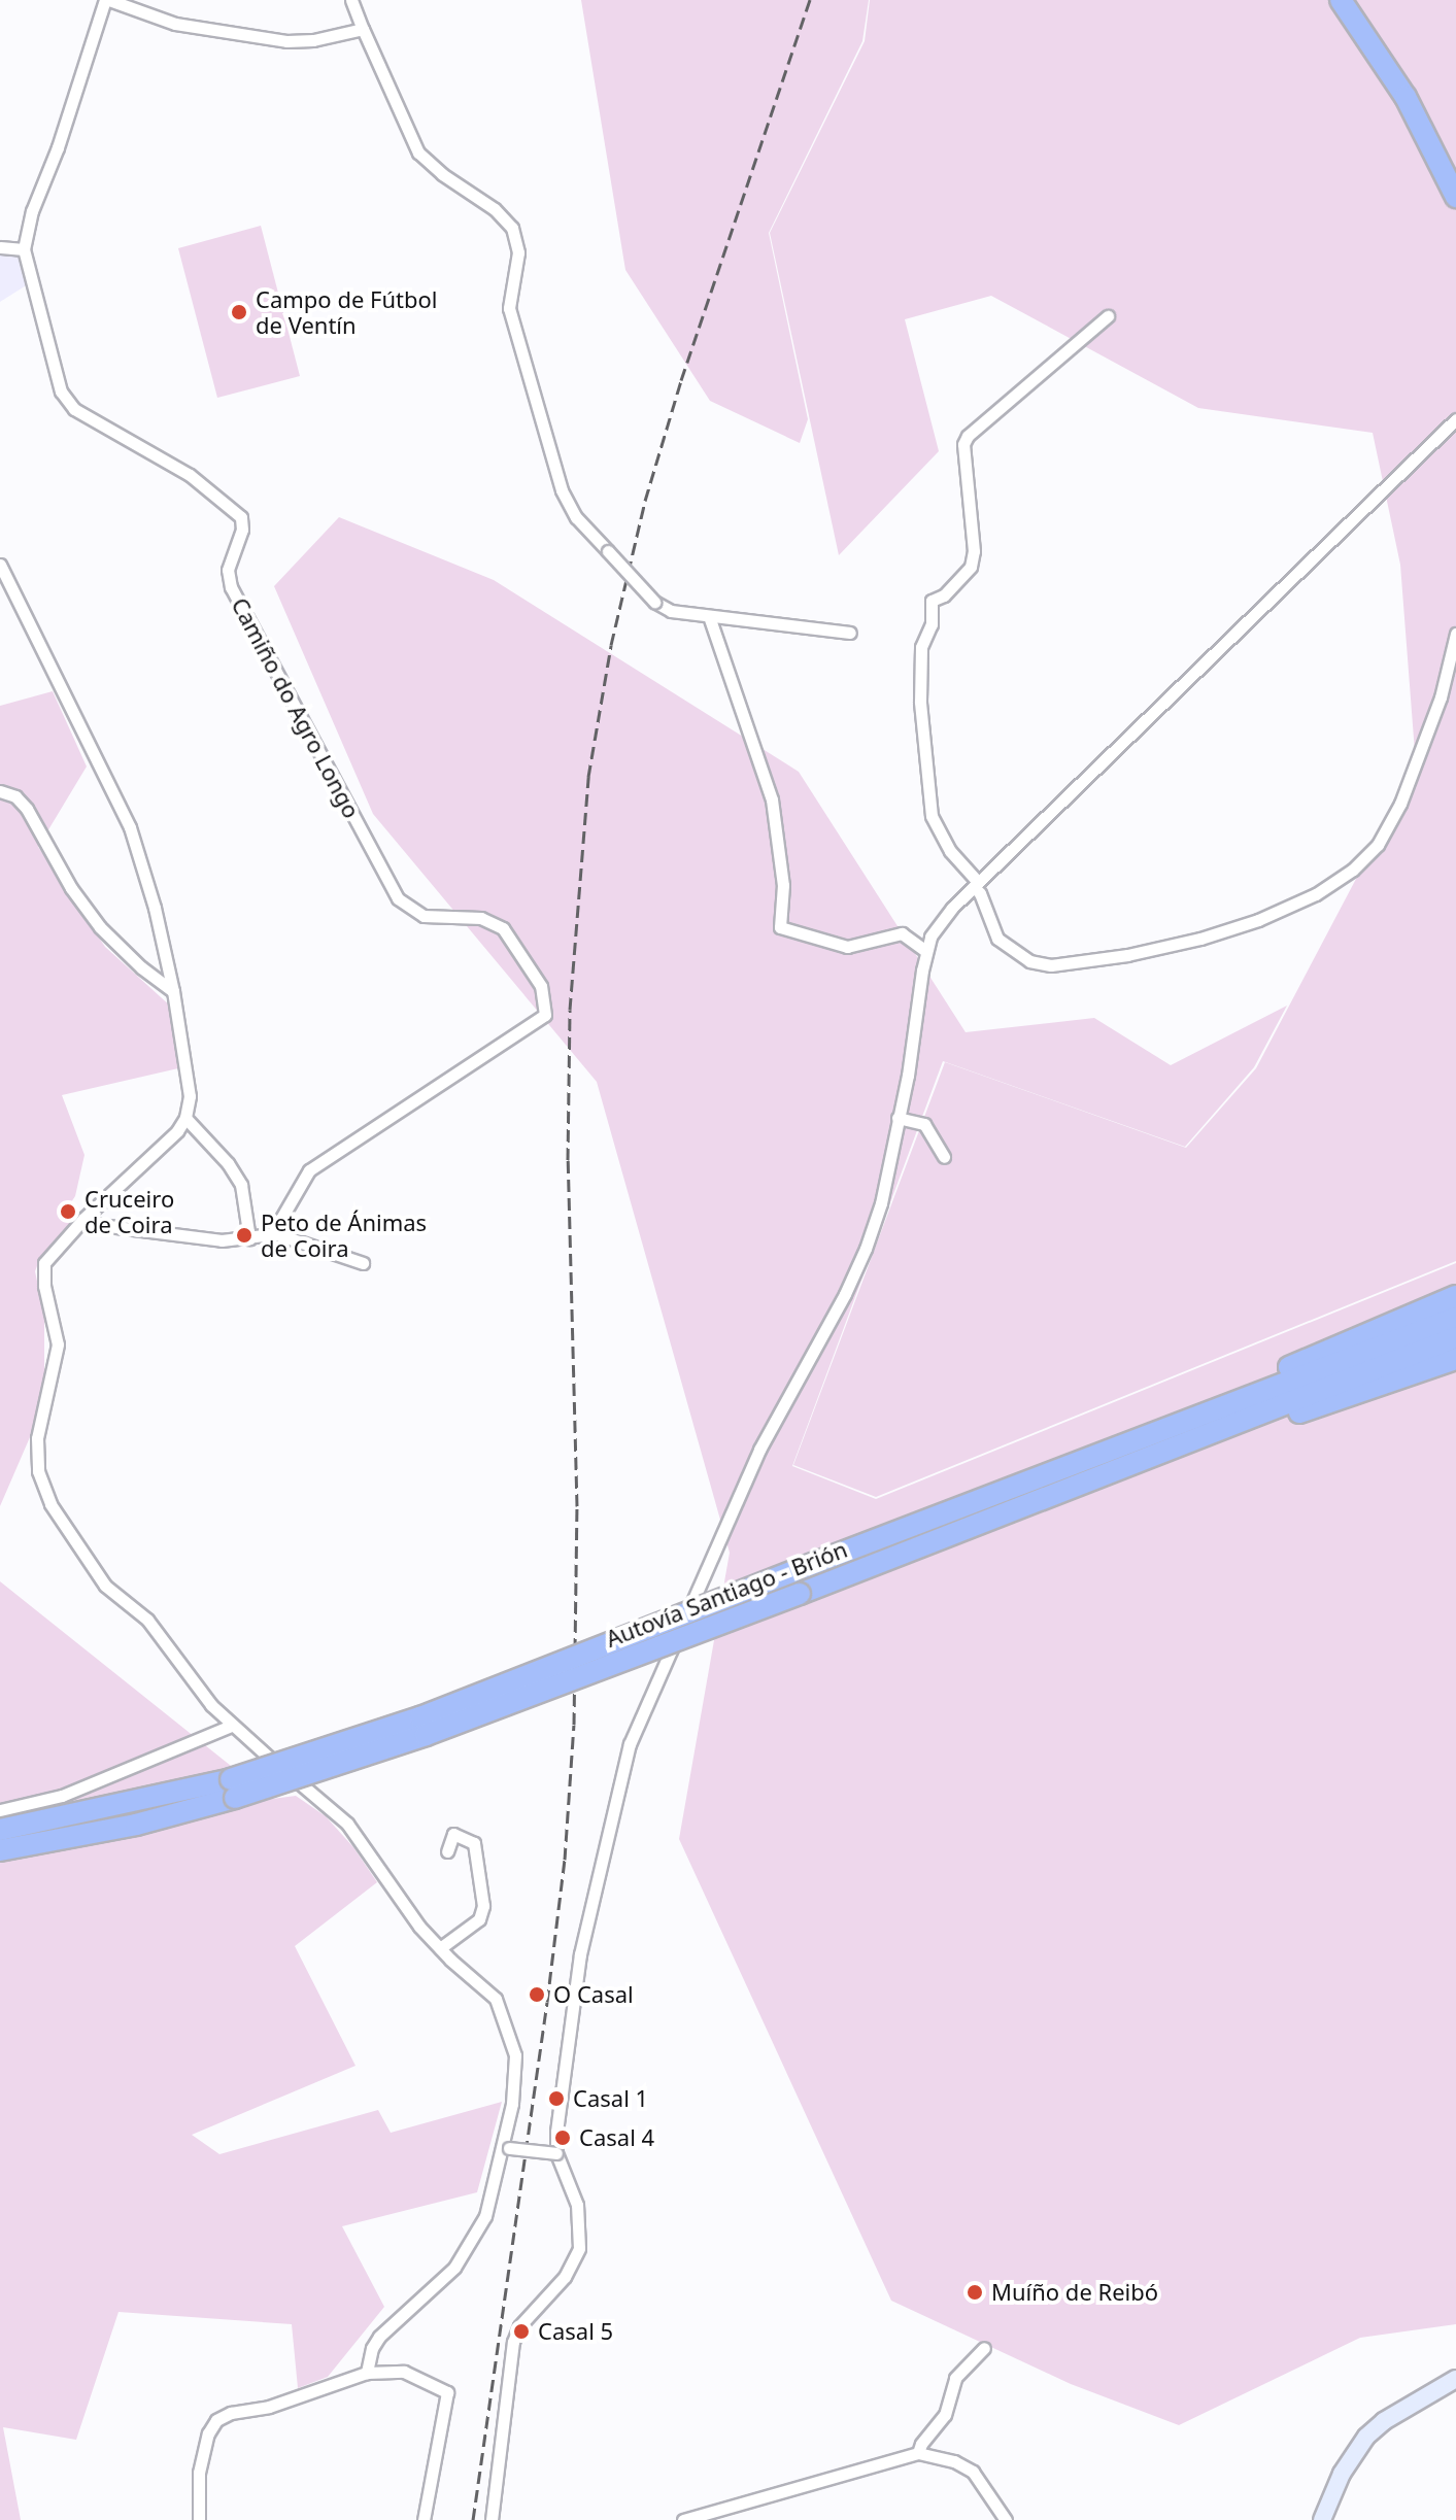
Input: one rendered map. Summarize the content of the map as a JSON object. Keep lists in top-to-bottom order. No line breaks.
{"streets":{"highway":["Autovía Santiago - Brión"],"street":["Camiño do Agro Longo"]},"places":["Campo de Fútbol de Ventín","Cruceiro de Coira","Peto de Ánimas de Coira","O Casal","Casal 1","Casal 4","Muíño de Reibó","Casal 5"]}
